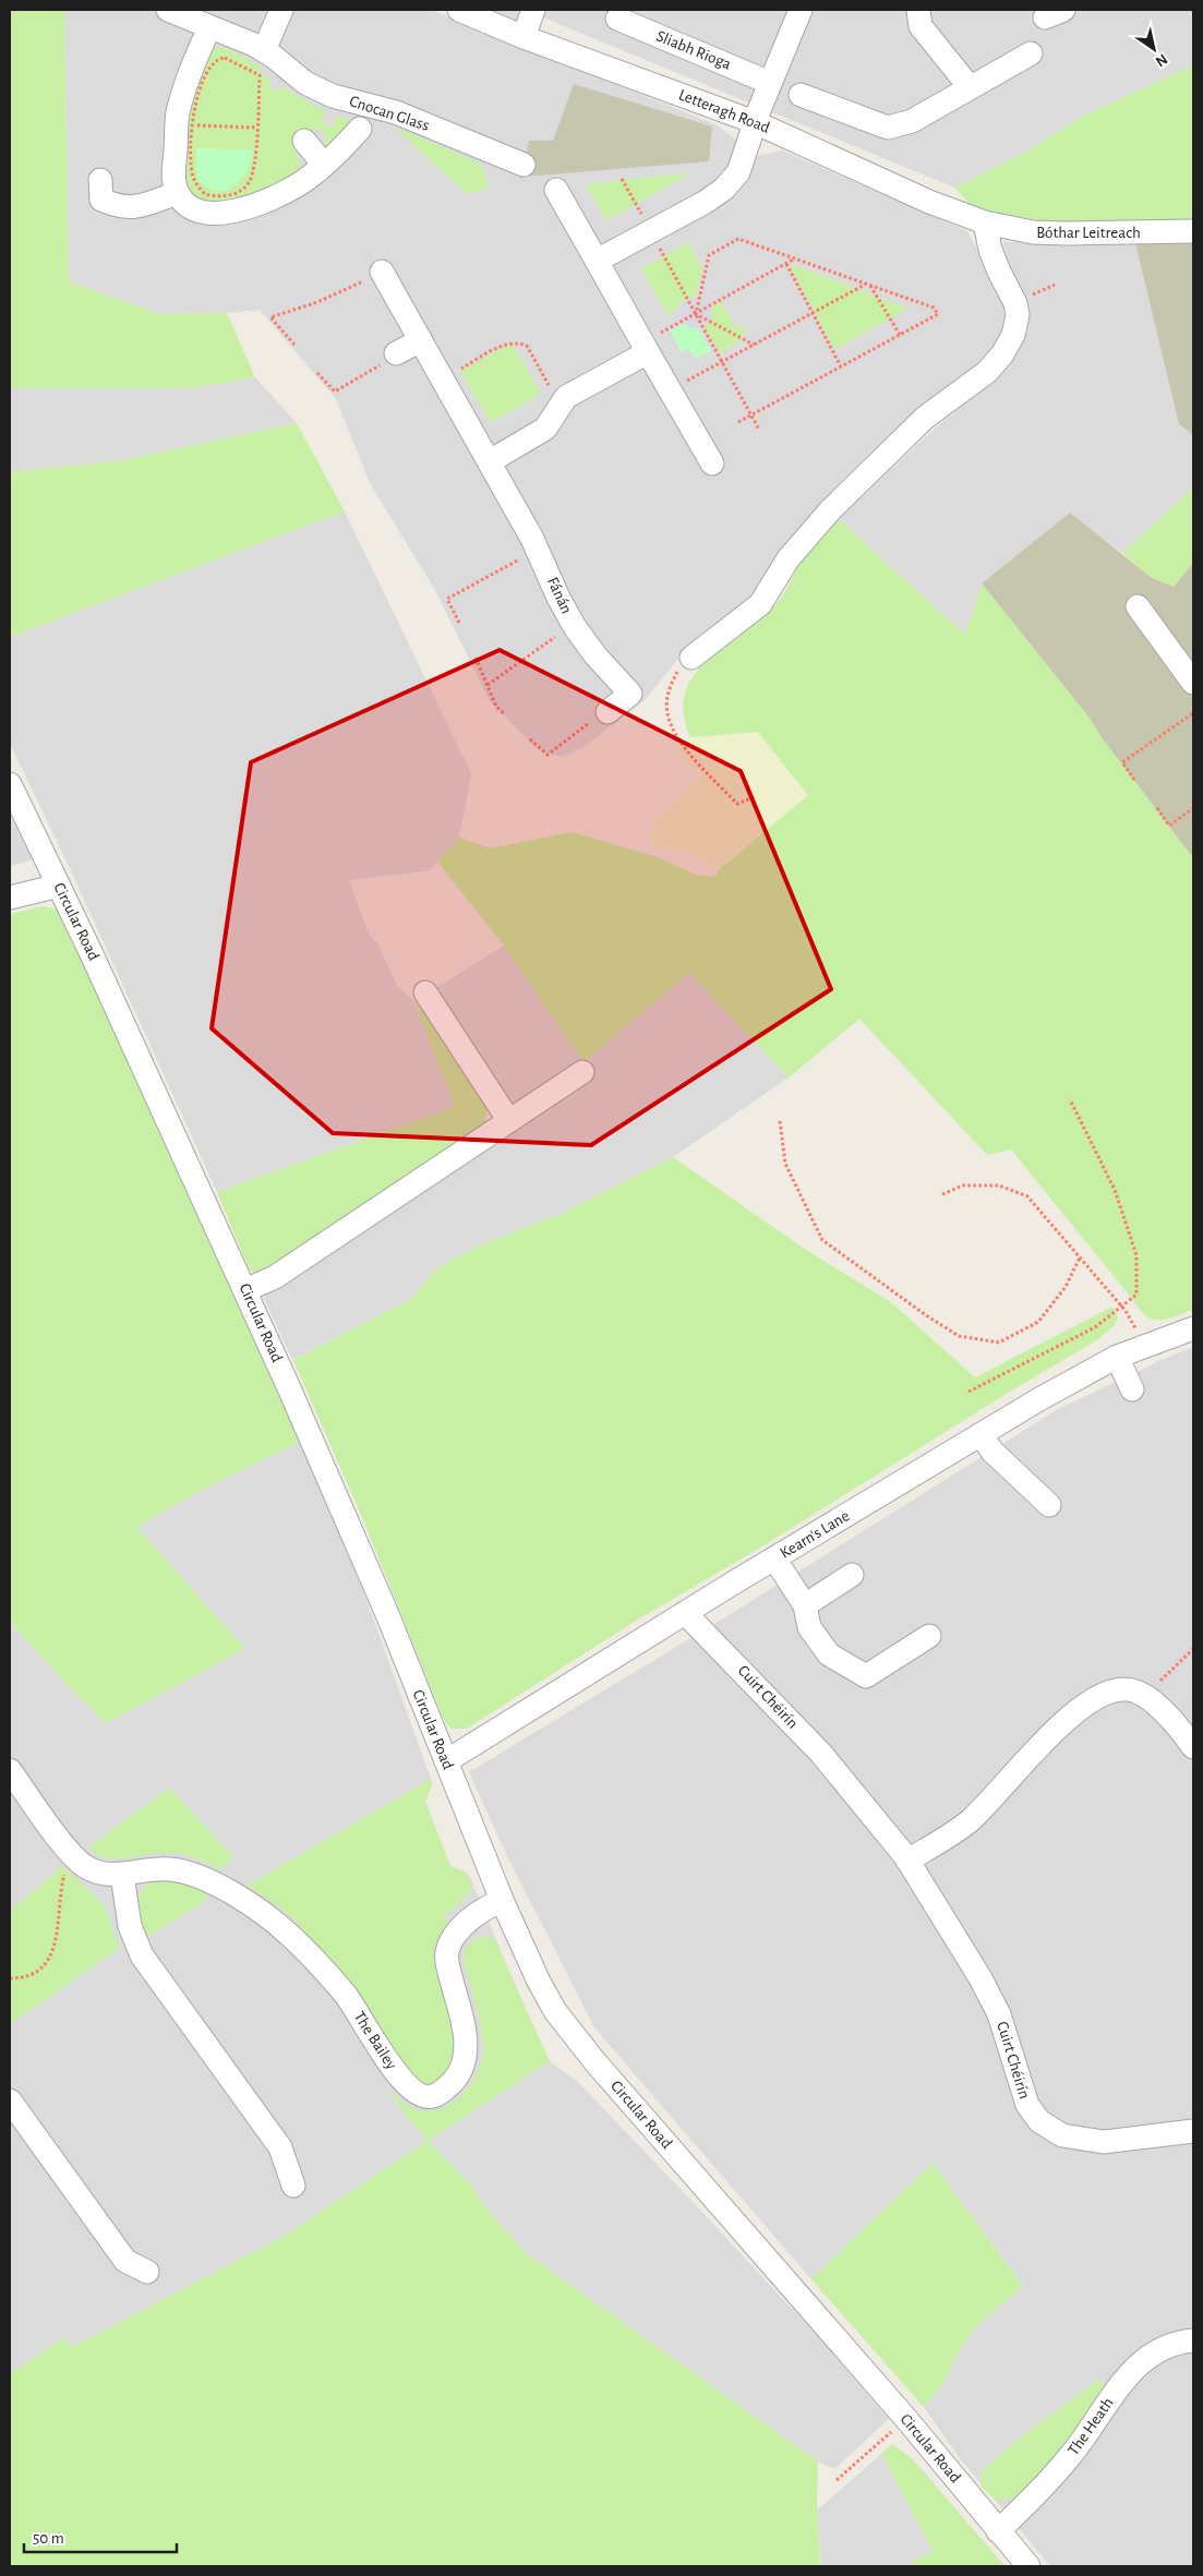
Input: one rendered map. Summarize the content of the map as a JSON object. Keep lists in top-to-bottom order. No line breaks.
{"streets":{"street":["Sliabh Rioga","Letteragh Road","Cnocan Glass","Bóthar Leitreach","Fánán","Circular Road","Kearn's Lane","Cuirt Chéirín","The Bailey","The Heath"]},"crossings":[["Letteragh Road","Bóthar Leitreach"],["Circular Road","Kearn's Lane"],["Circular Road","The Bailey"],["Circular Road","The Heath"],["Kearn's Lane","Cuirt Chéirín"]],"scale_bar":"50 m","north":"bottom right"}
